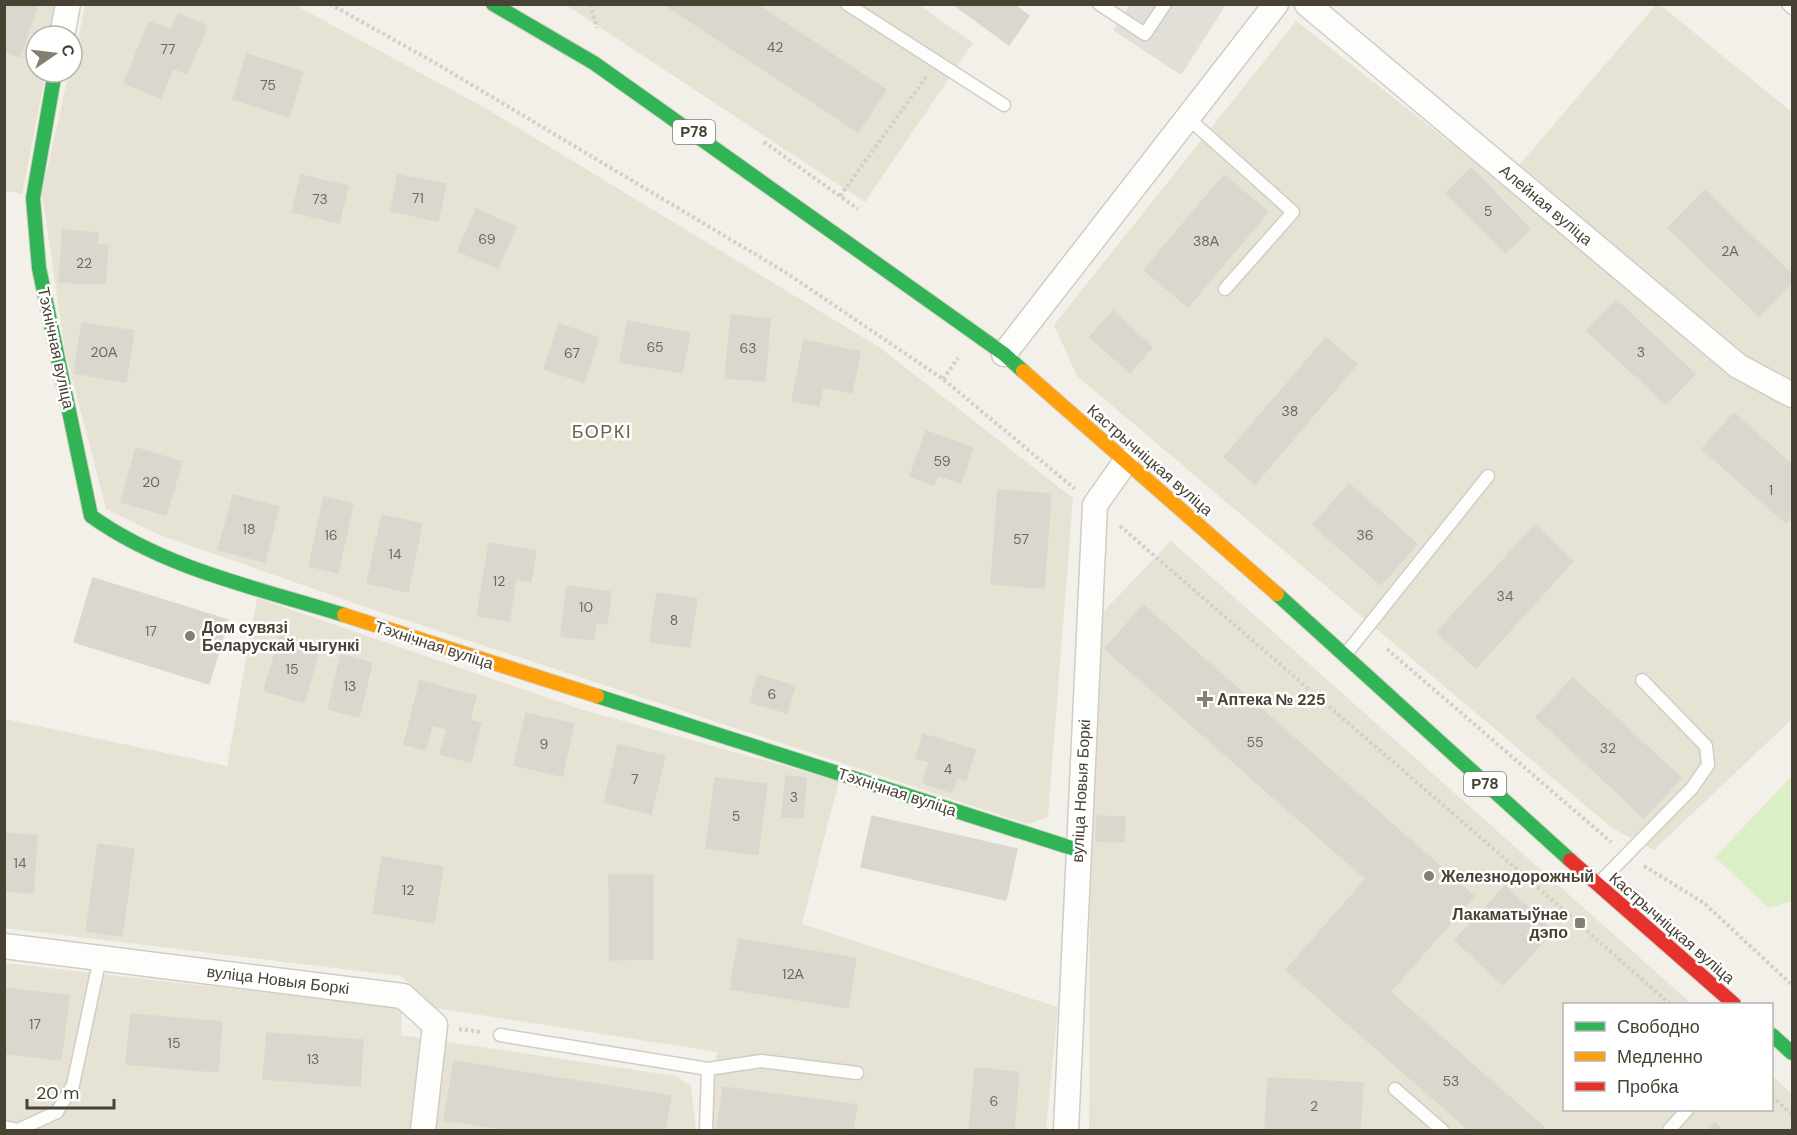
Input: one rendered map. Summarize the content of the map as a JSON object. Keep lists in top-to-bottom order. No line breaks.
{"streets":{"main road":["Р78","Тэхнічная вуліца","Кастрычніцкая вуліца"],"street":["Алейная вуліца","вуліца Новыя Боркі"]},"crossings":[["Тэхнічная вуліца","вуліца Новыя Боркі"]],"districts":["БОРКІ"],"places":{"other":["Дом сувязі Беларускай чыгункі","Железнодорожный"],"health":["Аптека № 225"],"transit":["Лакаматыўнае дэпо"]},"house_numbers":["42","77","75","71","73","5","69","38А","2А","22","65","63","20А","3","67","38","59","20","1","18","16","36","57","14","12","34","10","8","17","15","13","6","55","9","32","4","7","3","5","14","12","12А","17","15","13","53","6","2"],"legend":["Свободно","Медленно","Пробка"],"scale_bar":"20 m","north":"right"}
